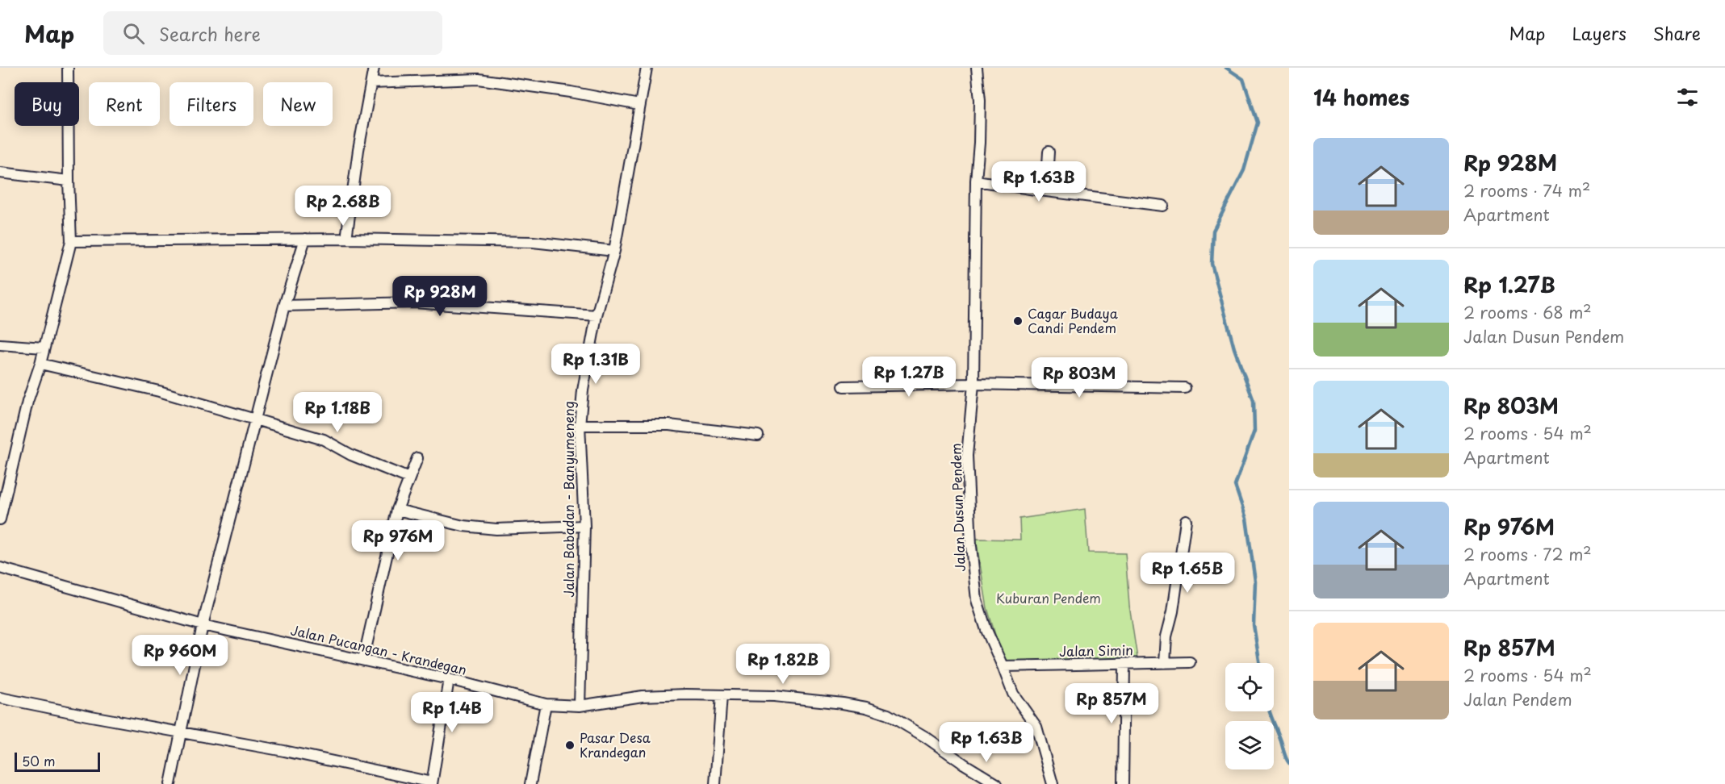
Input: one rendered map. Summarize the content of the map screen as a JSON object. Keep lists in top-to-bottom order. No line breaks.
{"streets":{"street":["Jalan Babadan - Banyumeneng","Jalan Dusun Pendem","Jalan Pucangan - Krandegan","Jalan Simin"]},"crossings":[["Jalan Babadan - Banyumeneng","Jalan Pucangan - Krandegan"],["Jalan Dusun Pendem","Jalan Simin"]],"parks":["Kuburan Pendem"],"places":["Cagar Budaya Candi Pendem","Pasar Desa Krandegan"],"scale_bar":"50 m","page":{"header":"Map","search":"Search here","nav":["Map","Layers","Share"],"heading":"14 homes","chip":["Buy","Rent","Filters","New"],"list":[{"name":"Rp 928M","note":"2 rooms · 74 m² · Apartment"},{"name":"Rp 1.27B","note":"2 rooms · 68 m² · Jalan Dusun Pendem"},{"name":"Rp 803M","note":"2 rooms · 54 m² · Apartment"},{"name":"Rp 976M","note":"2 rooms · 72 m² · Apartment"},{"name":"Rp 857M","note":"2 rooms · 54 m² · Jalan Pendem"}],"price":["Rp 1.63B","Rp 2.68B","Rp 928M","Rp 1.31B","Rp 1.27B","Rp 803M","Rp 1.18B","Rp 976M","Rp 1.65B","Rp 960M","Rp 1.82B","Rp 857M","Rp 1.4B","Rp 1.63B"],"scale":"50 m"}}
